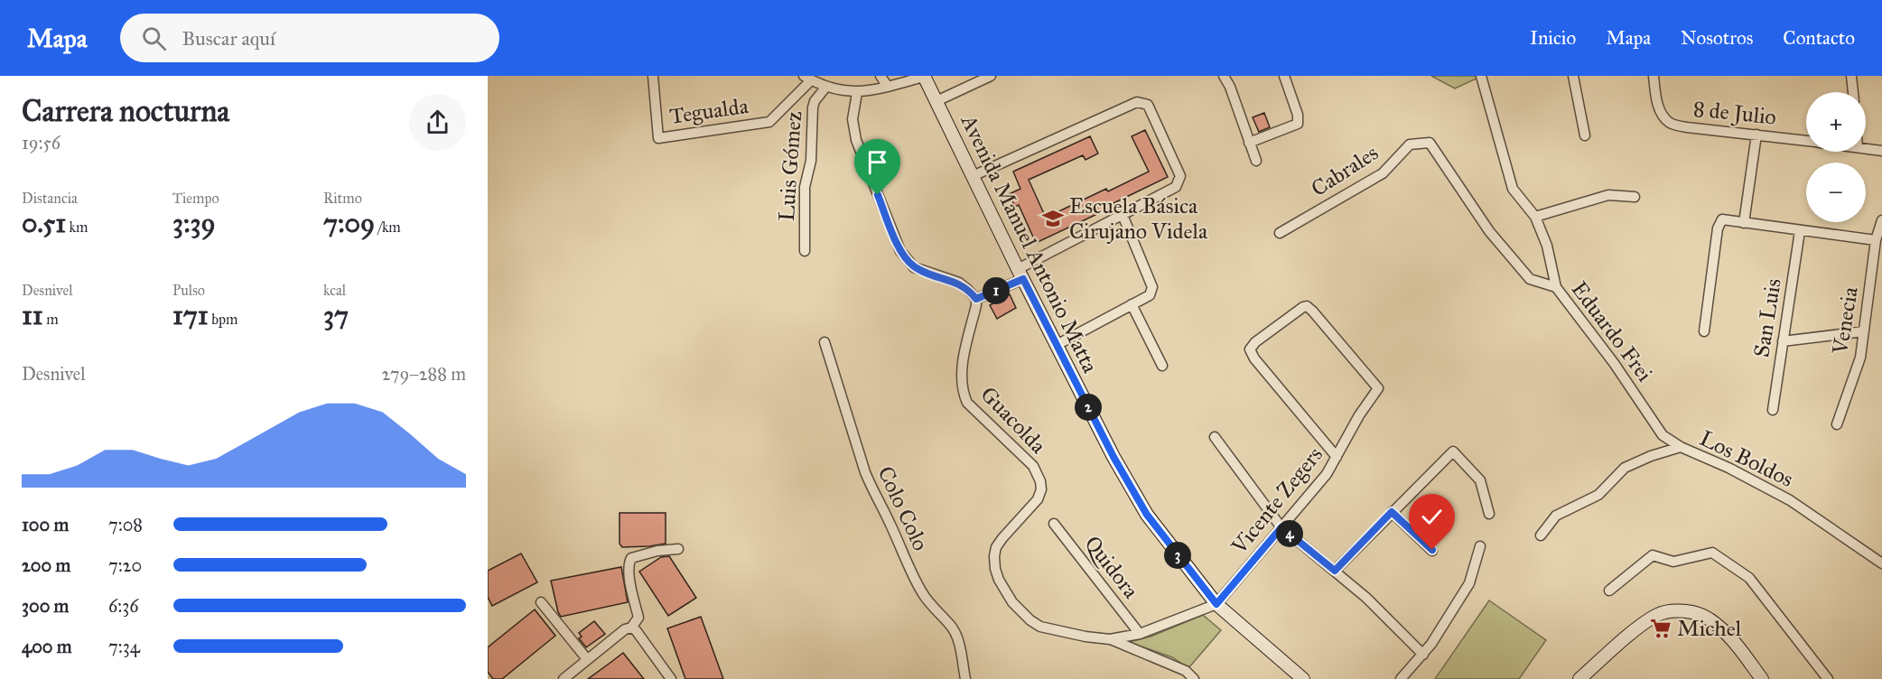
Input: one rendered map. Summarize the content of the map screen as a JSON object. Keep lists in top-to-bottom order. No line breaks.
{"streets":{"main road":["Avenida Manuel Antonio Matta"],"street":["Tegualda","8 de Julio","Luis Gómez","Cabrales","San Luis","Venecia","Eduardo Frei","Guacolda","Los Boldos","Vicente Zegers","Colo Colo","Quidora"]},"crossings":[["Tegualda","Luis Gómez"],["Tegualda","Avenida Manuel Antonio Matta"],["Cabrales","Eduardo Frei"],["Avenida Manuel Antonio Matta","Guacolda"],["Avenida Manuel Antonio Matta","Vicente Zegers"],["Eduardo Frei","Los Boldos"],["Guacolda","Vicente Zegers"],["Guacolda","Quidora"]],"places":{"school or university":["Escuela Básica Cirujano Videla"],"supermarket":["Michel"]},"page":{"header":"Mapa","search":"Buscar aquí","nav":["Inicio","Mapa","Nosotros","Contacto"],"heading":["Carrera nocturna","19:56"],"map_buttons":["+","−"],"stats":[["Distancia","0.51 km"],["Tiempo","3:39"],["Ritmo","7:09 /km"],["Desnivel","11 m"],["Pulso","171 bpm"],["kcal","37"]],"pins":["1","2","4","3"],"chart":["Desnivel","279–288 m"],"list":[{"name":"100 m","note":"7:08"},{"name":"200 m","note":"7:20"},{"name":"300 m","note":"6:36"},{"name":"400 m","note":"7:34"}]}}
